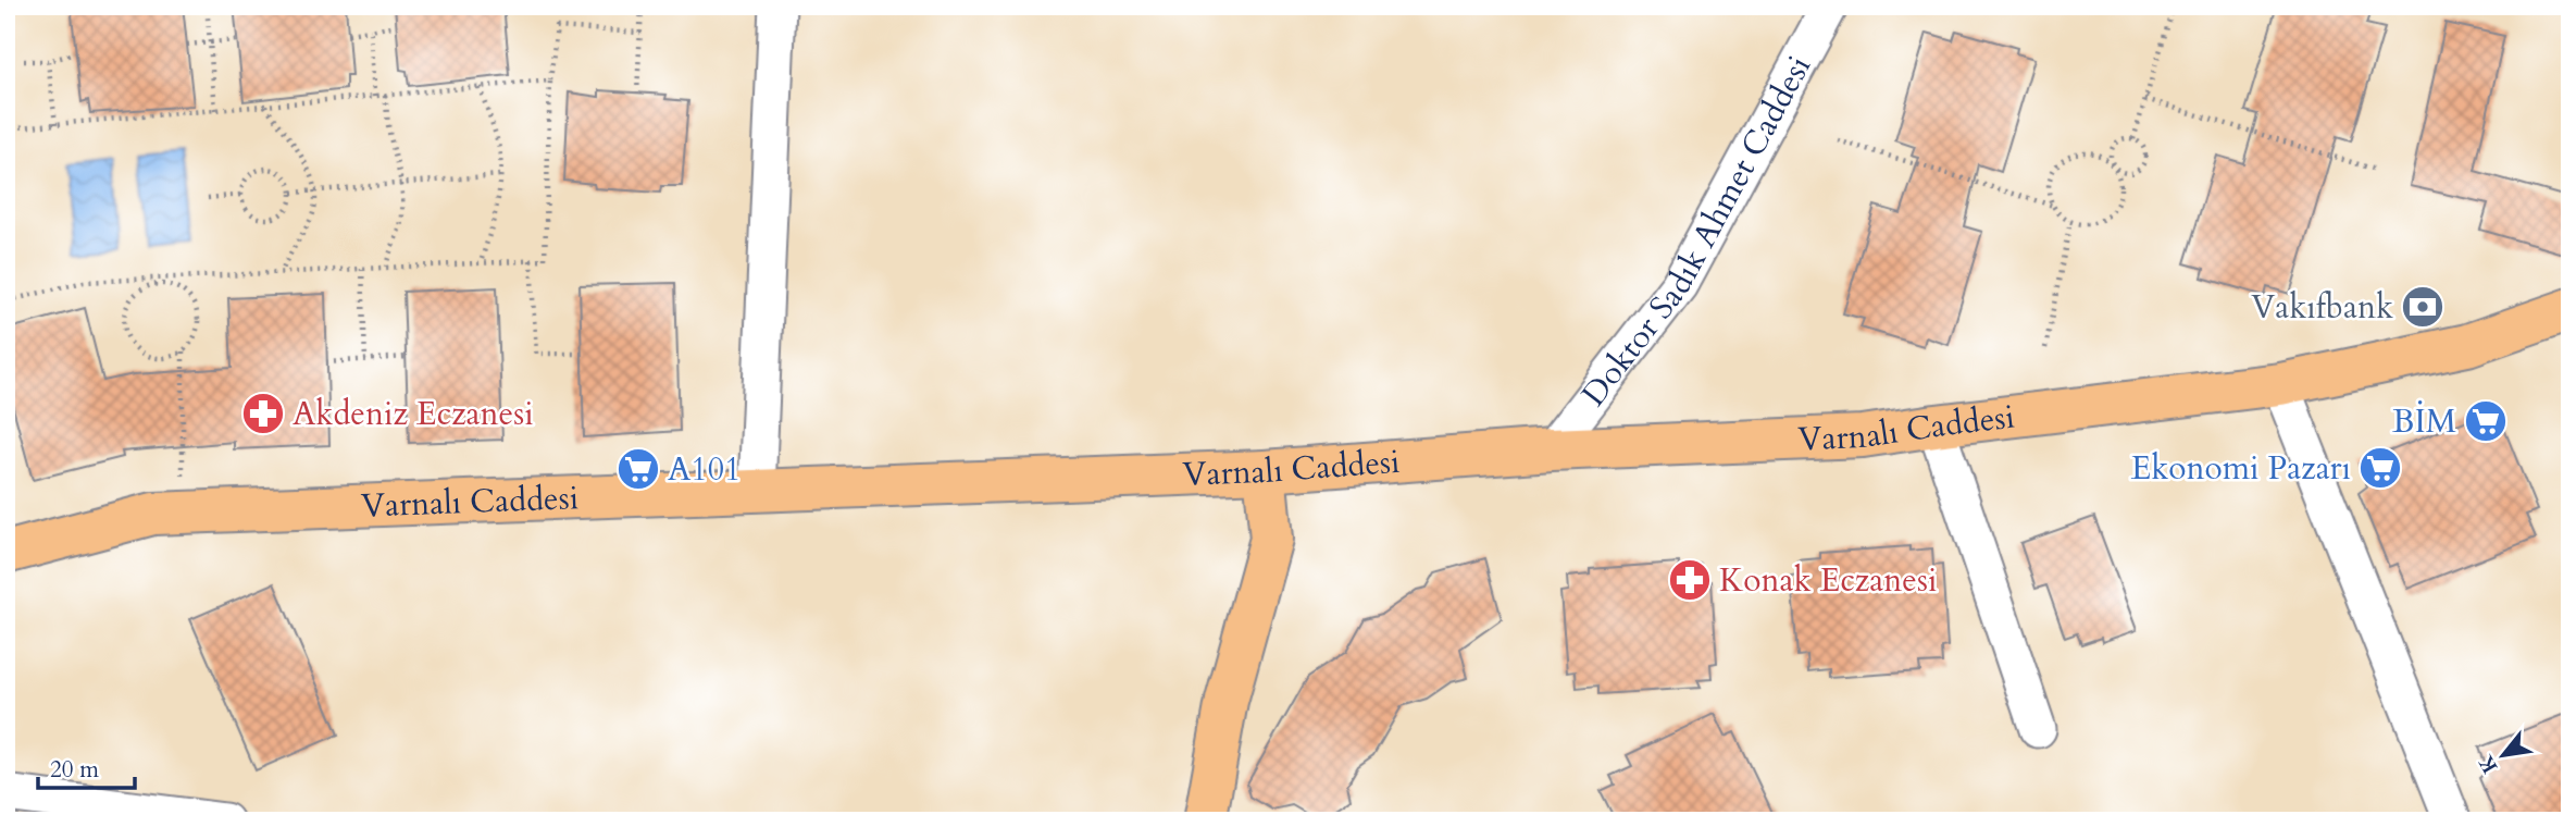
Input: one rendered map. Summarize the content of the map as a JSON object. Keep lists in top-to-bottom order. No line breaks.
{"streets":{"main road":["Varnalı Caddesi"],"street":["Doktor Sadık Ahmet Caddesi"]},"crossings":[["Doktor Sadık Ahmet Caddesi","Varnalı Caddesi"]],"places":{"bank":["Vakıfbank"],"pharmacy":["Akdeniz Eczanesi","Konak Eczanesi"],"supermarket":["BİM","Ekonomi Pazarı","A101"]},"scale_bar":"20 m","north":"bottom left"}
